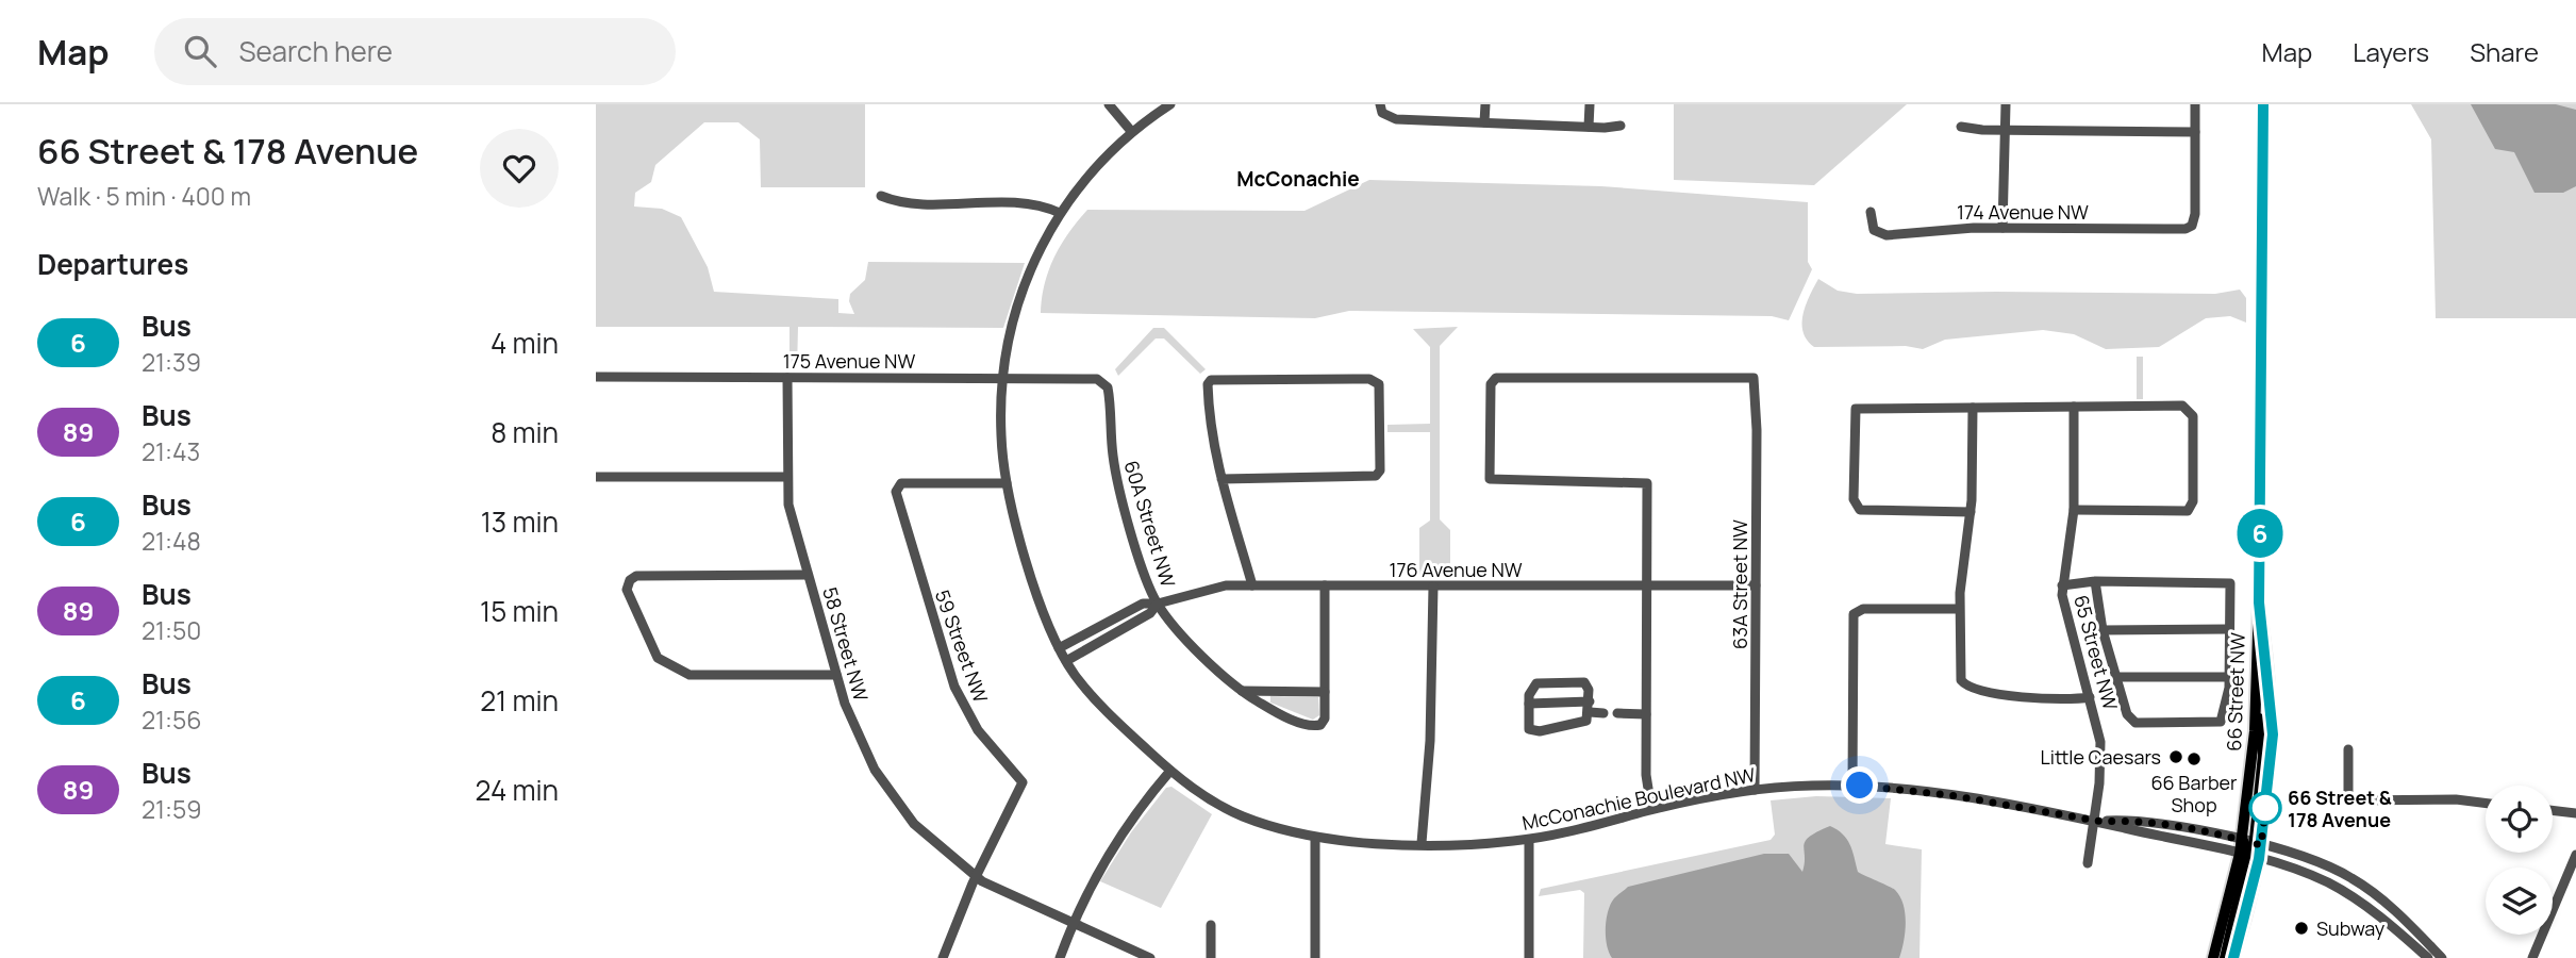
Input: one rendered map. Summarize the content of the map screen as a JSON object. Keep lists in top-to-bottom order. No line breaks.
{"streets":{"main road":["66 Street NW"],"street":["174 Avenue NW","175 Avenue NW","60A Street NW","176 Avenue NW","63A Street NW","58 Street NW","59 Street NW","65 Street NW","McConachie Boulevard NW"]},"crossings":[["175 Avenue NW","60A Street NW"],["175 Avenue NW","58 Street NW"],["175 Avenue NW","McConachie Boulevard NW"],["60A Street NW","176 Avenue NW"],["176 Avenue NW","63A Street NW"],["176 Avenue NW","McConachie Boulevard NW"],["63A Street NW","McConachie Boulevard NW"],["58 Street NW","59 Street NW"],["59 Street NW","McConachie Boulevard NW"],["65 Street NW","McConachie Boulevard NW"],["66 Street NW","McConachie Boulevard NW"]],"districts":["McConachie"],"places":["Little Caesars","66 Barber Shop","66 Street & 178 Avenue","Subway"],"lines":["bus line 6"],"page":{"header":"Map","search":"Search here","nav":["Map","Layers","Share"],"heading":[["66 Street & 178 Avenue","Walk · 5 min · 400 m"],"Departures"],"on_map":"6","list":[{"mark":"6","name":"Bus","note":"21:39","value":"4 min"},{"mark":"89","name":"Bus","note":"21:43","value":"8 min"},{"mark":"6","name":"Bus","note":"21:48","value":"13 min"},{"mark":"89","name":"Bus","note":"21:50","value":"15 min"},{"mark":"6","name":"Bus","note":"21:56","value":"21 min"},{"mark":"89","name":"Bus","note":"21:59","value":"24 min"}]}}
